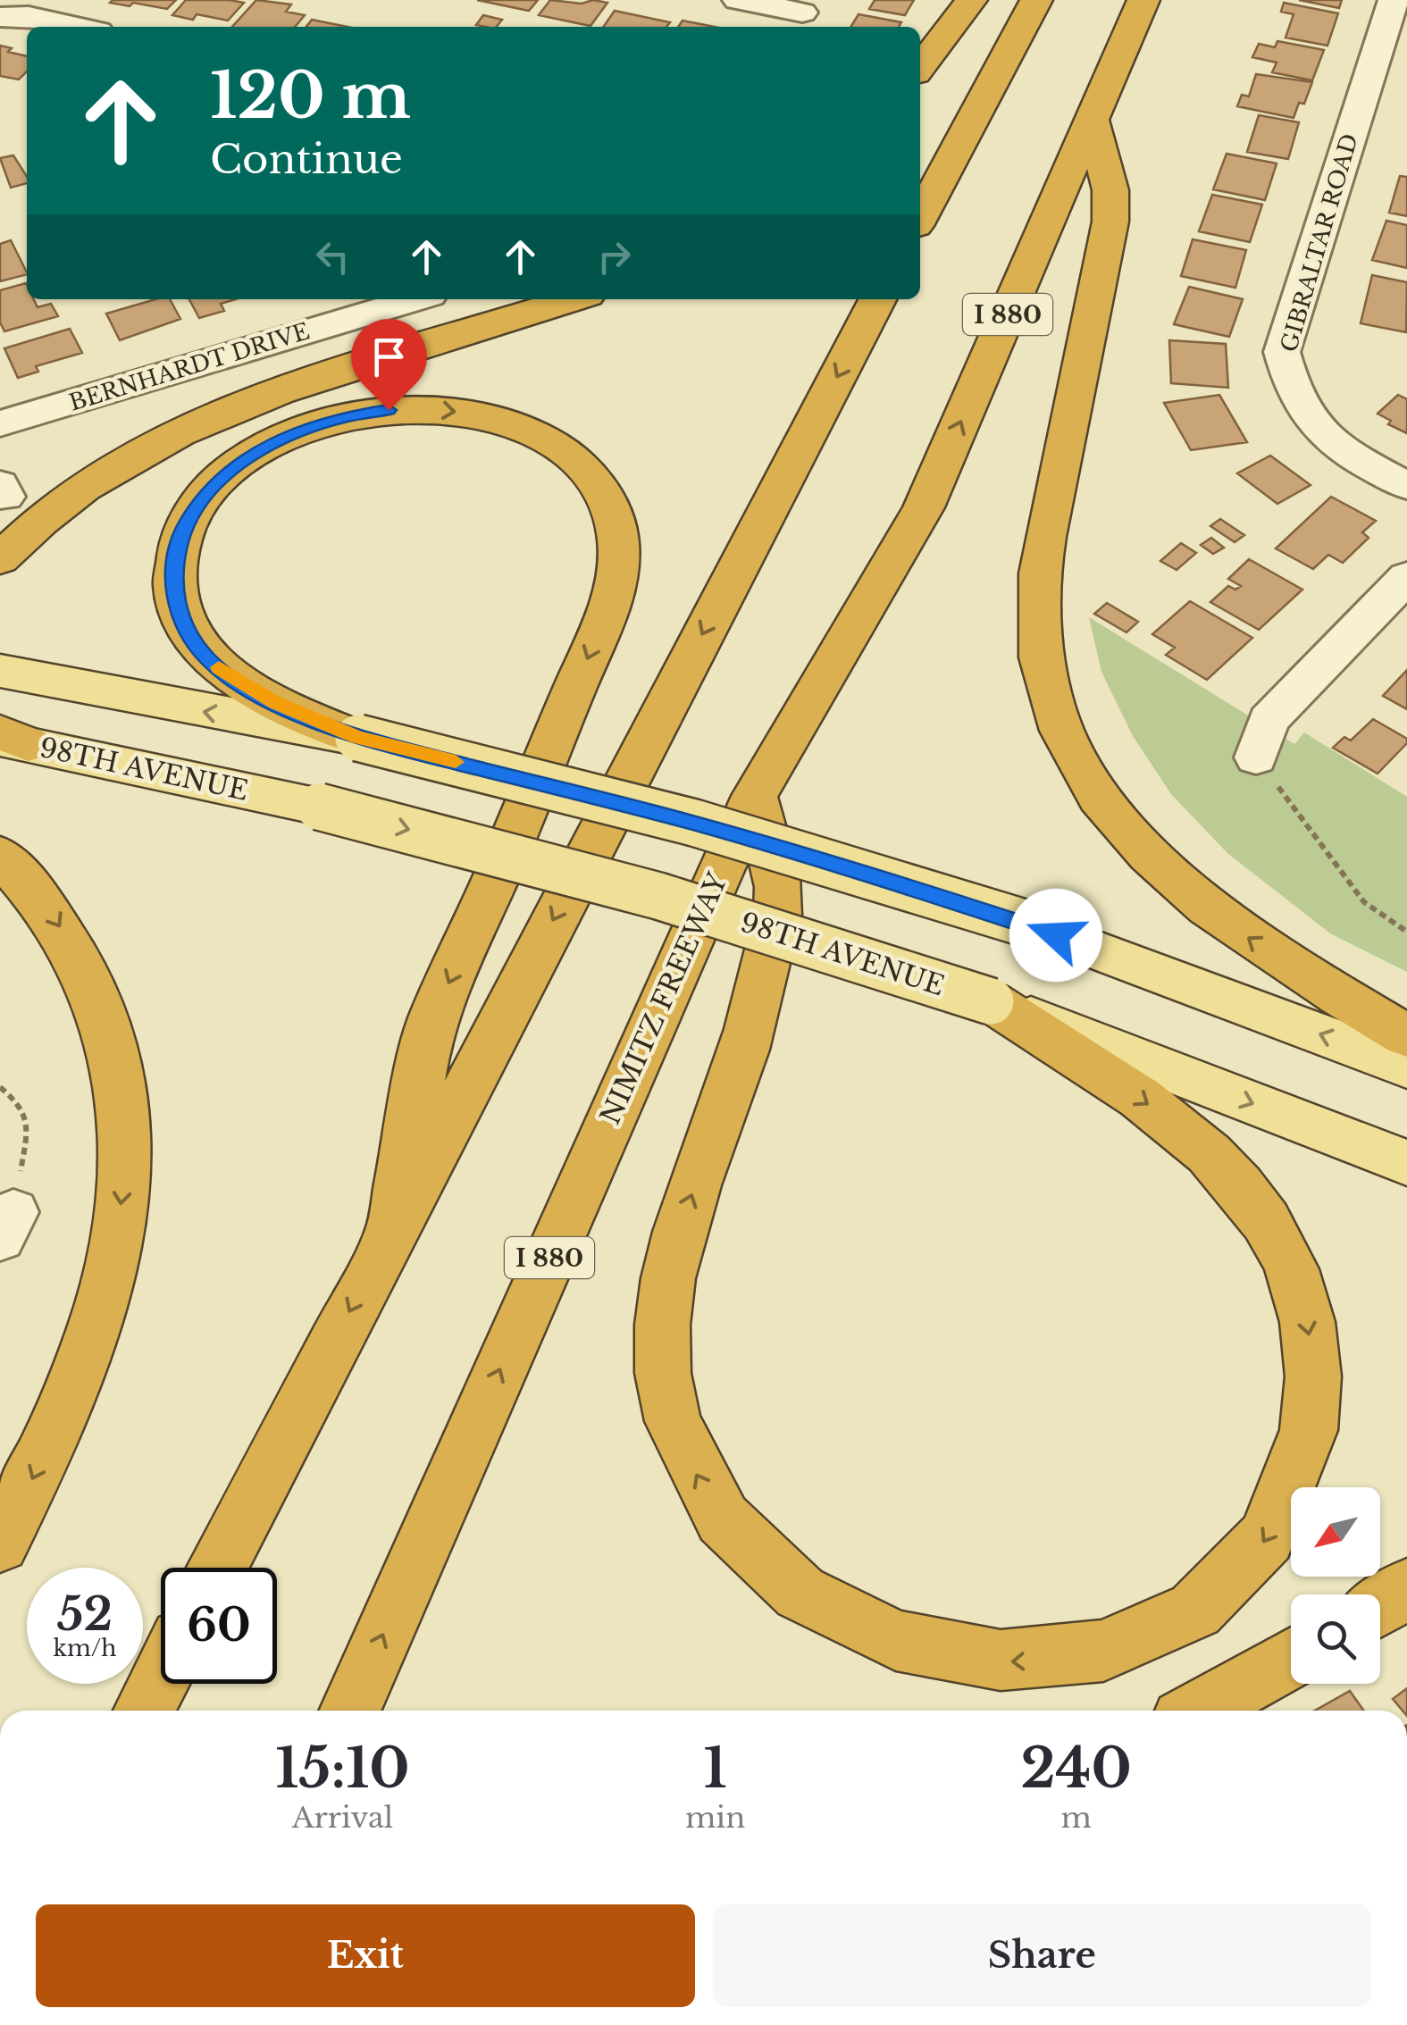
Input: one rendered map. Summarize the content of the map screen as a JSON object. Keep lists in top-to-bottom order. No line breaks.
{"streets":{"highway":["I 880","NIMITZ FREEWAY"],"main road":["98TH AVENUE"],"street":["GIBRALTAR ROAD","BERNHARDT DRIVE"]},"north":"bottom left","page":{"turn":["120 m","Continue"],"speed":"52 km/h","limit":"60","eta":["15:10","Arrival","1","min","240","m"],"buttons":["Exit","Share"]}}
